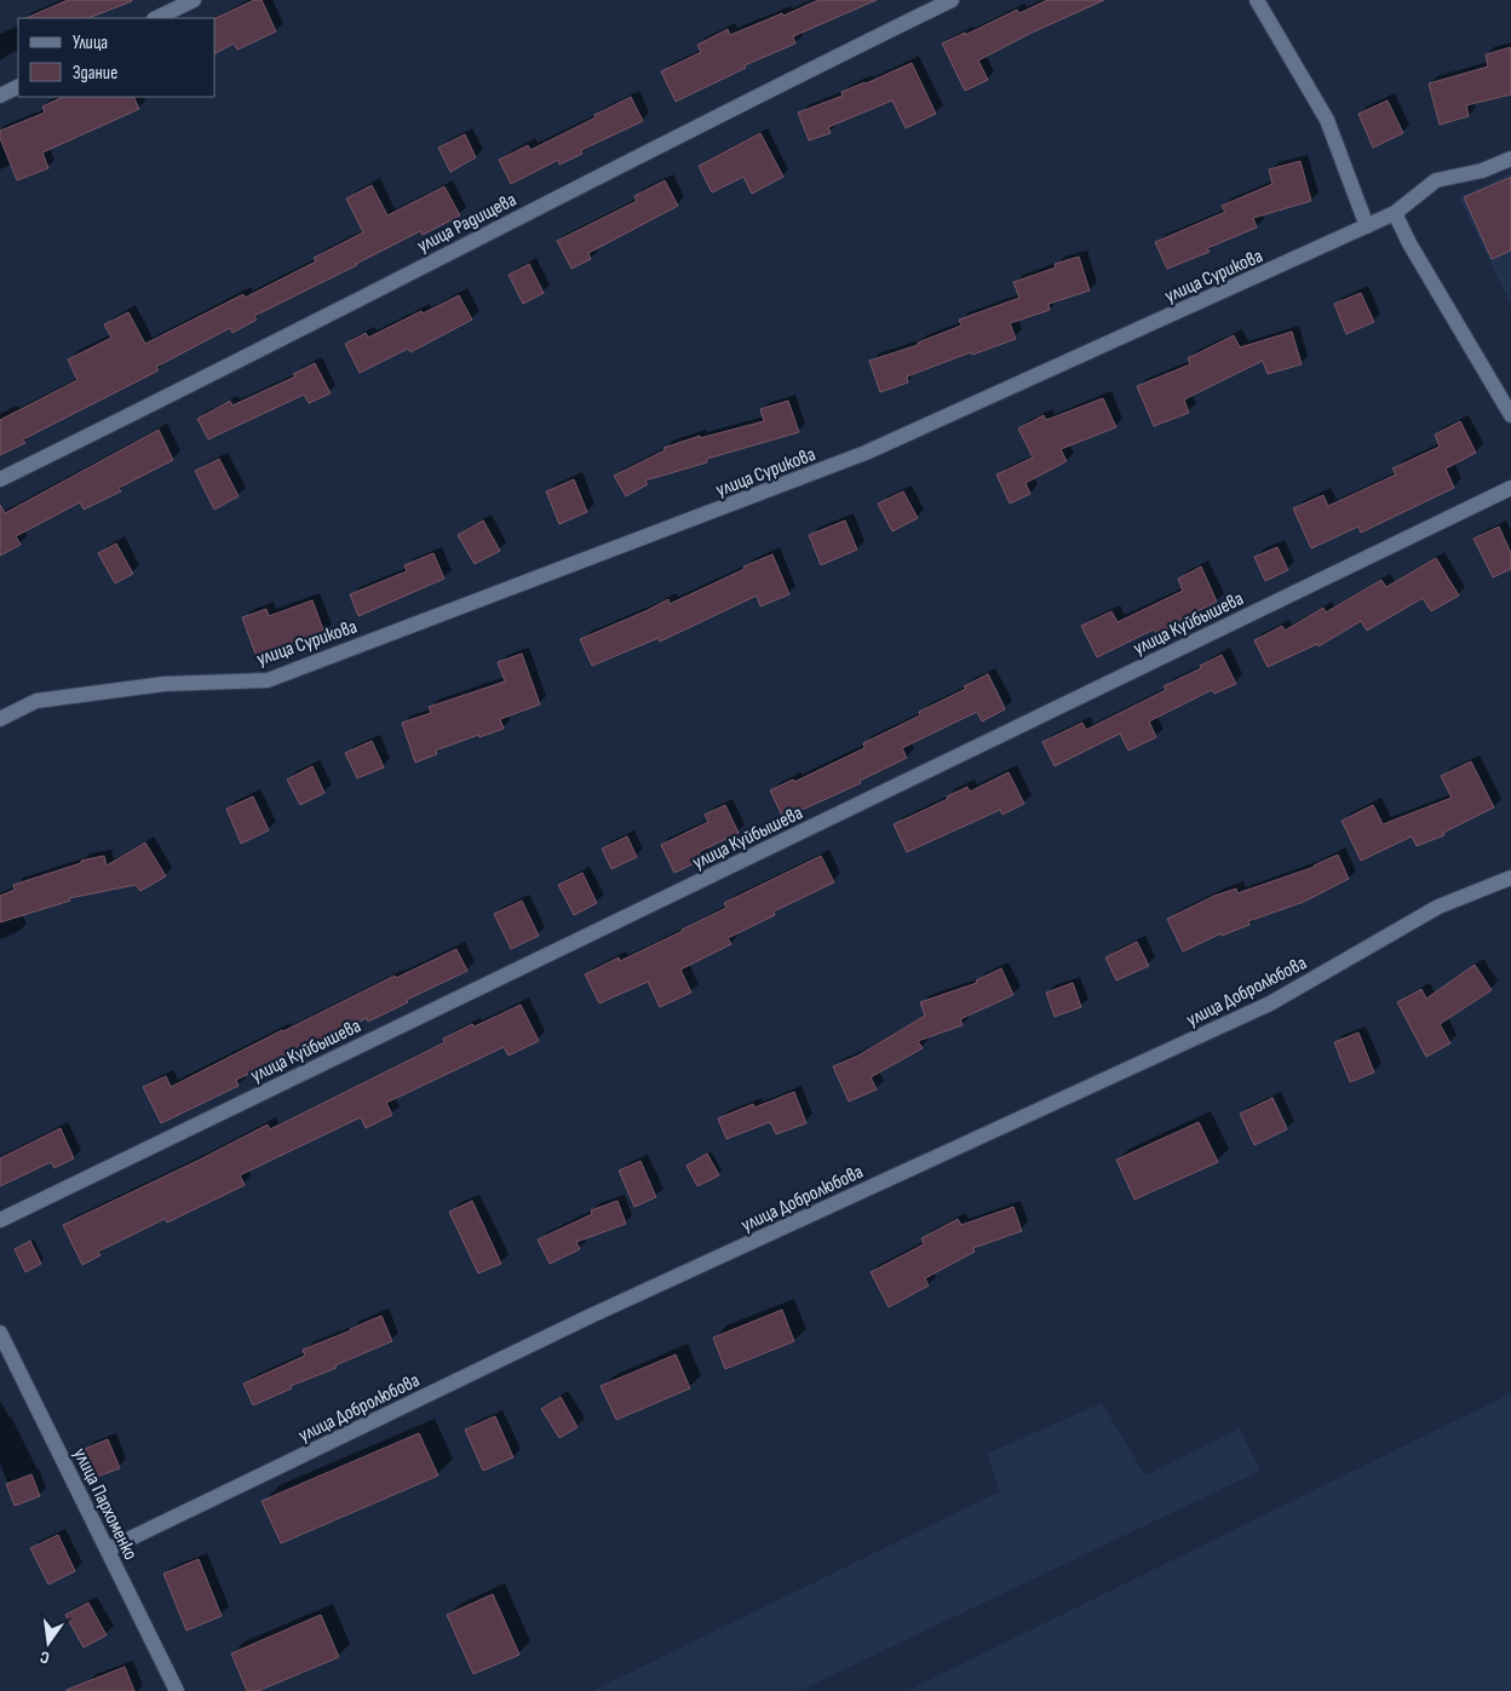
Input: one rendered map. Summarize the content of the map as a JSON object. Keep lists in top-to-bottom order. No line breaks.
{"streets":{"street":["улица Радищева","улица Сурикова","улица Куйбышева","улица Добролюбова","улица Пархоменко"]},"crossings":[["улица Добролюбова","улица Пархоменко"]],"legend":["Улица","Здание"],"north":"bottom"}
